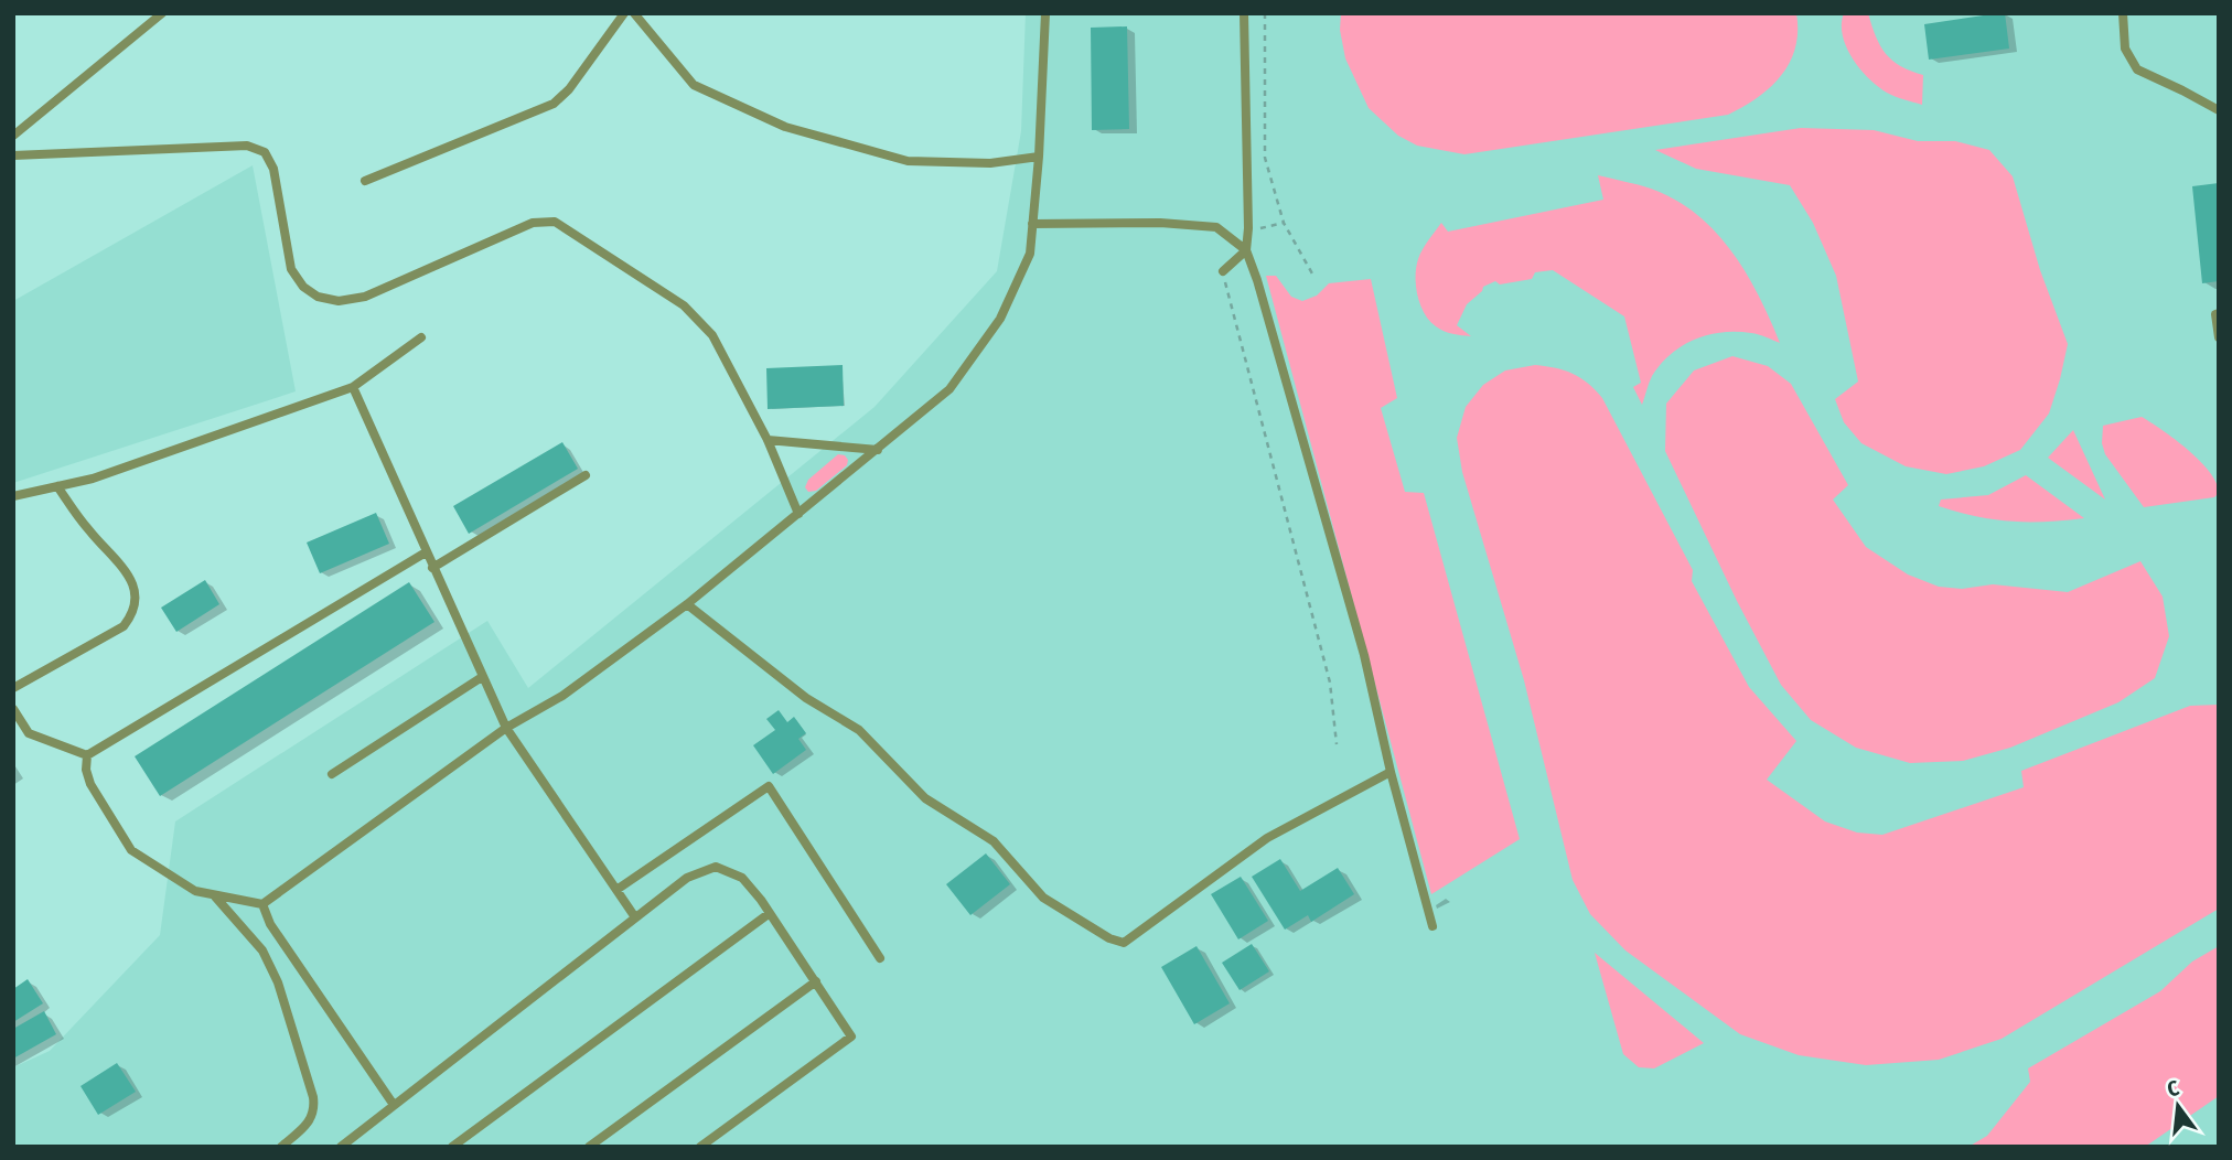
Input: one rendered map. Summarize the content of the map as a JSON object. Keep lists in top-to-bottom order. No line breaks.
{"north":"top"}
